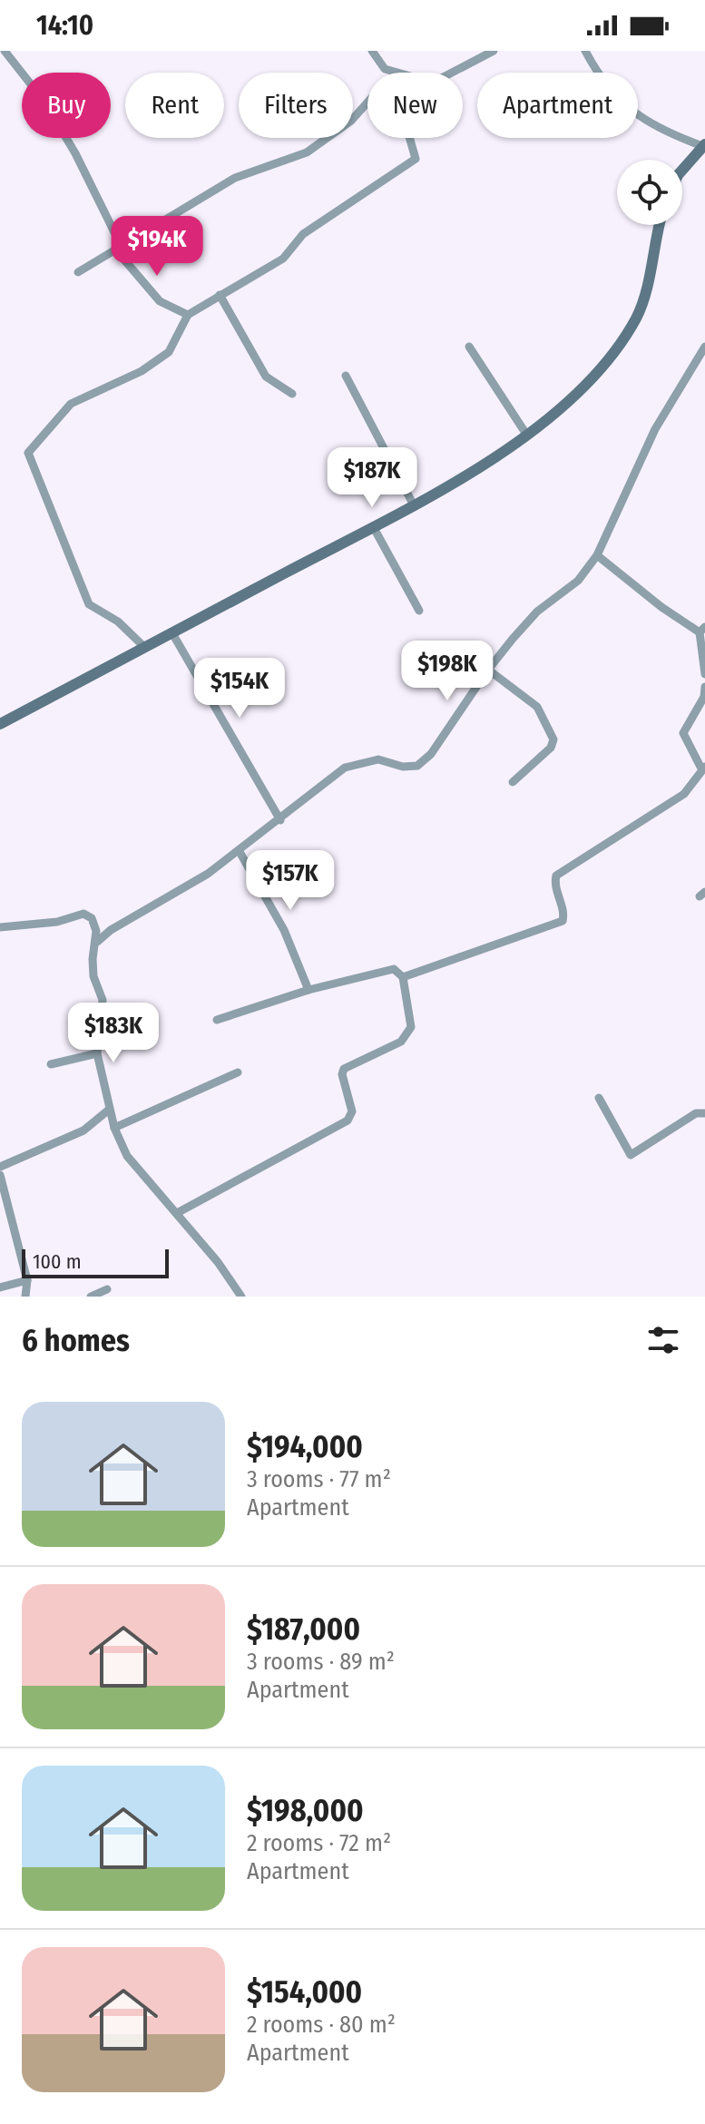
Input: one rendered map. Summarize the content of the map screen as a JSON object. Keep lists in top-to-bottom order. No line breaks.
{"scale_bar":"100 m","page":{"status":"14:10","chip":["Buy","Rent","Filters","New","Apartment"],"price":["$194K","$187K","$198K","$154K","$157K","$183K"],"scale":"100 m","heading":"6 homes","list":[{"name":"$194,000","note":"3 rooms · 77 m² · Apartment"},{"name":"$187,000","note":"3 rooms · 89 m² · Apartment"},{"name":"$198,000","note":"2 rooms · 72 m² · Apartment"},{"name":"$154,000","note":"2 rooms · 80 m² · Apartment"}]}}
